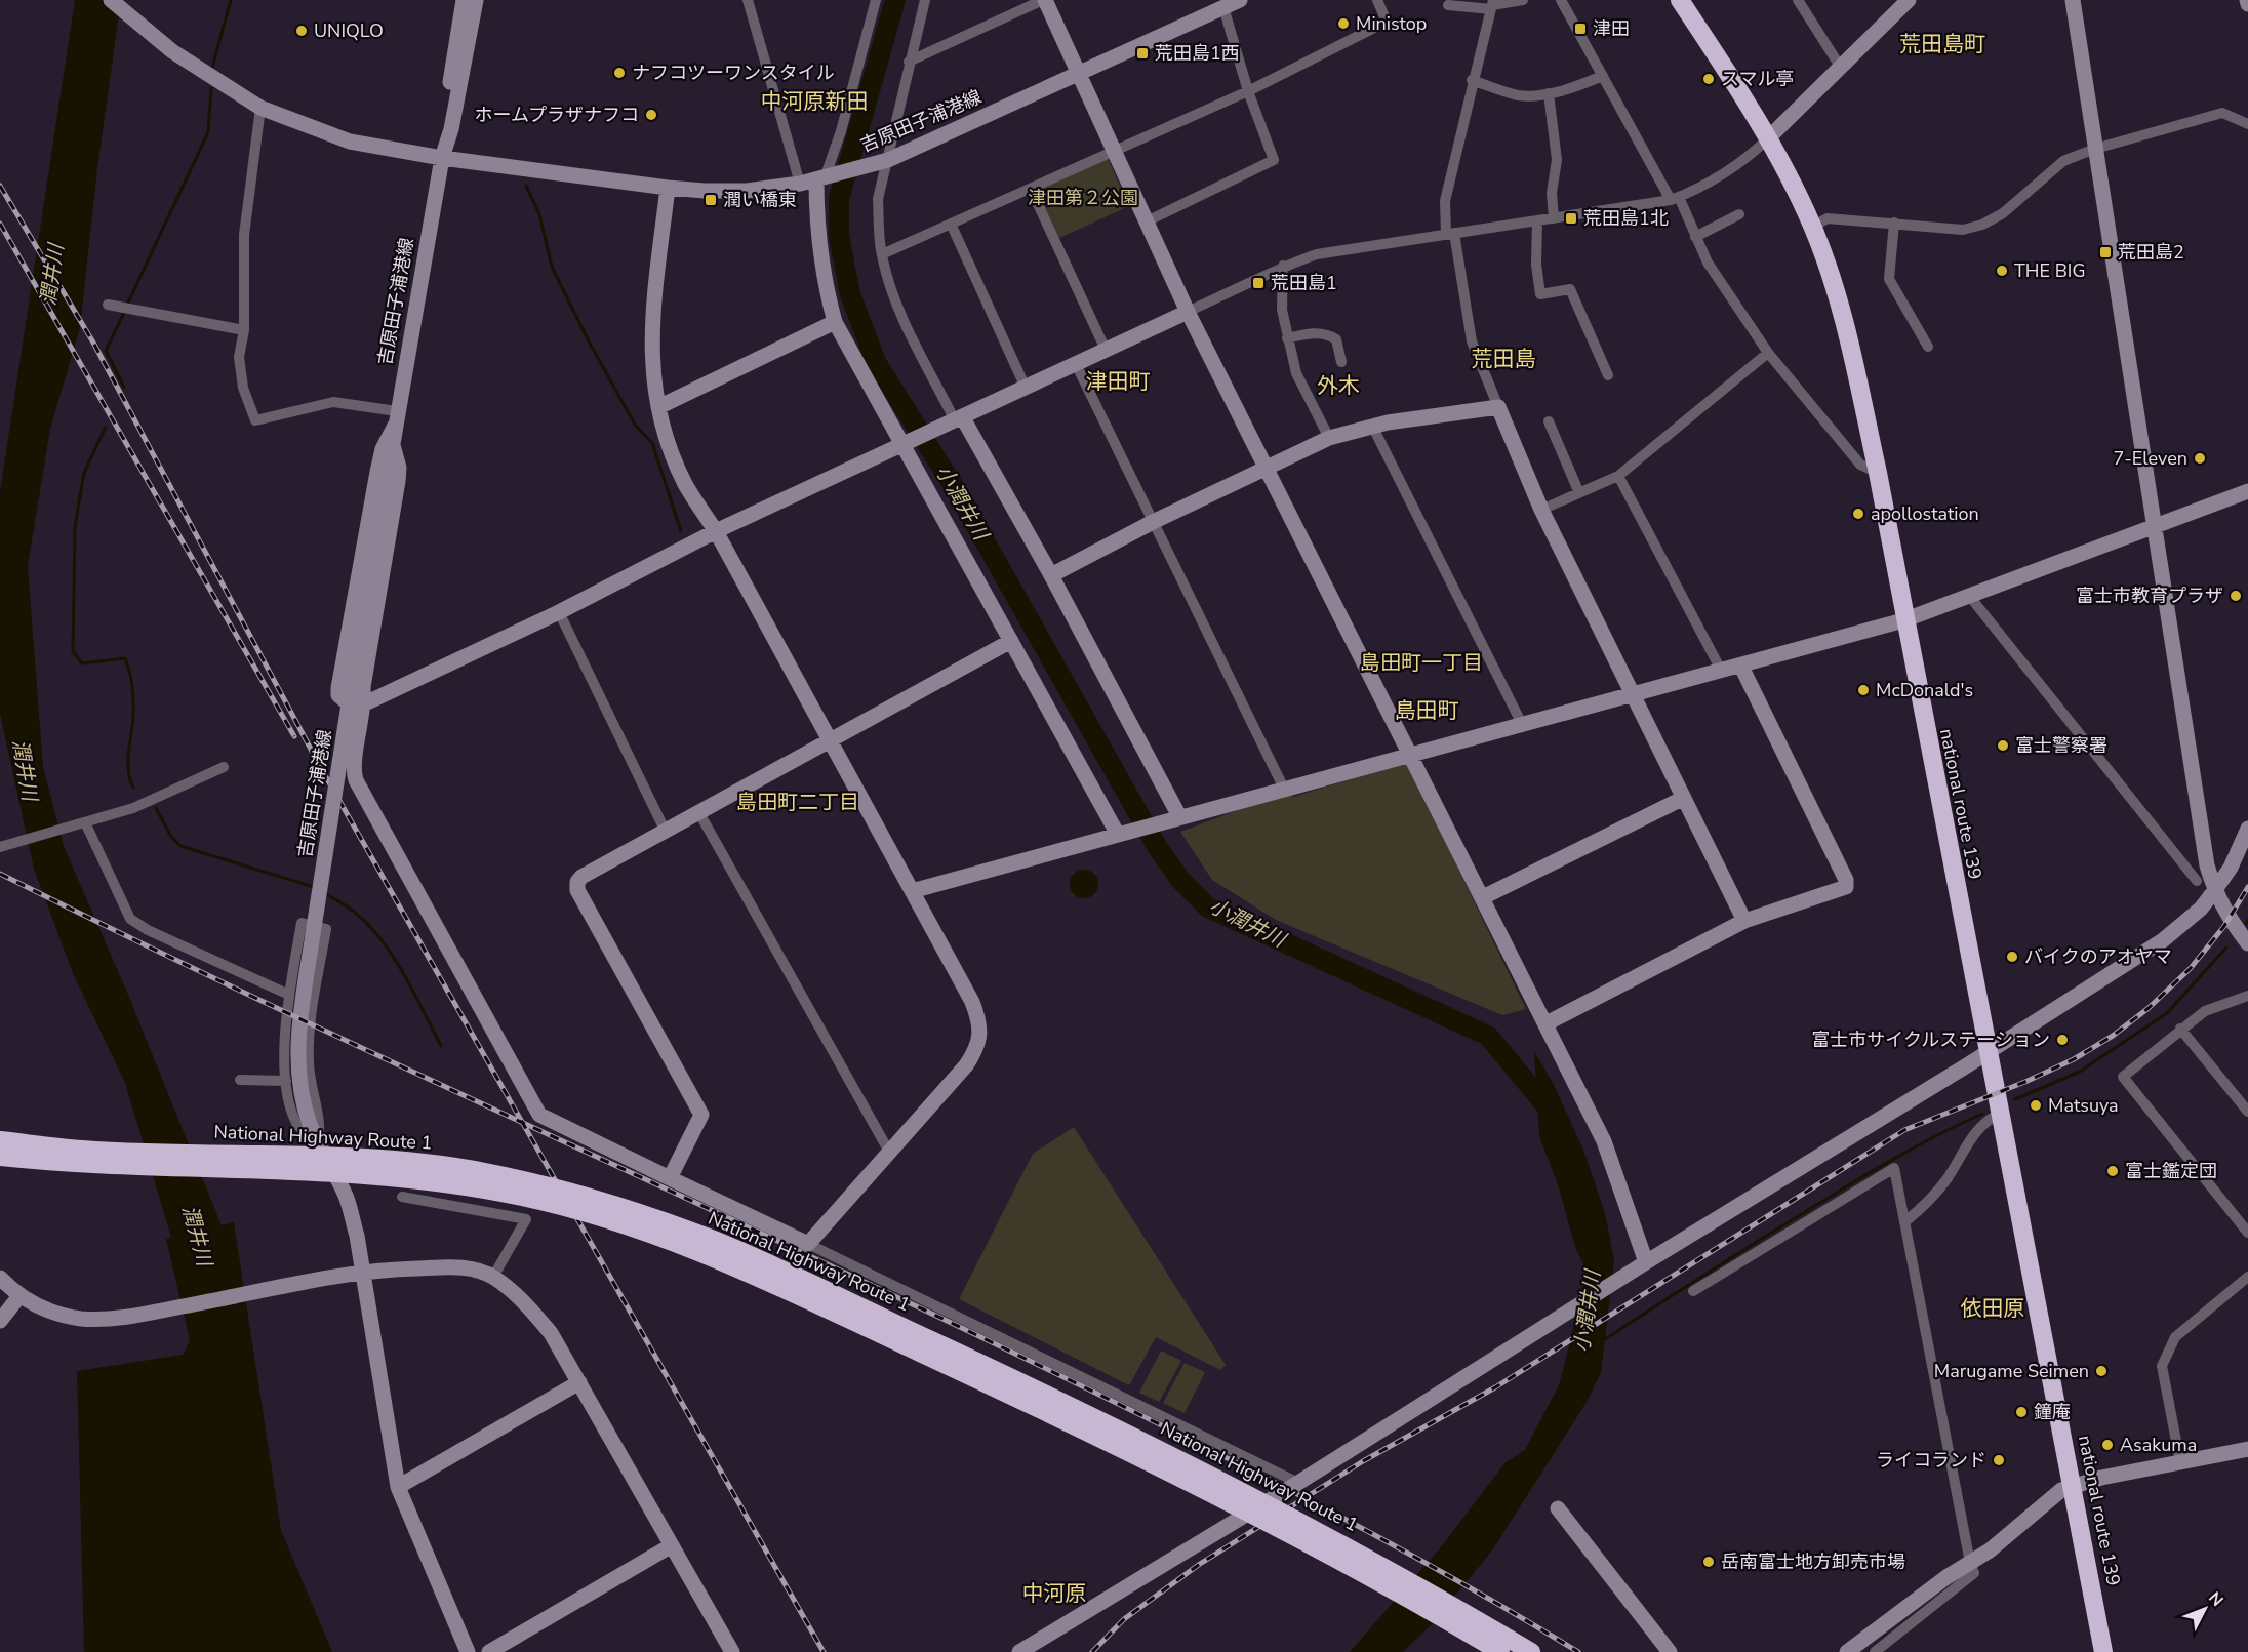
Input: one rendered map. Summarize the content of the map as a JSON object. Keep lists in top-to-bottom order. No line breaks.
{"streets":{"highway":["national route 139","National Highway Route 1"],"street":["吉原田子浦港線"]},"districts":["荒田島町","中河原新田","荒田島","津田町","外木","島田町一丁目","島田町","島田町二丁目","依田原","中河原"],"water":["潤井川","小潤井川"],"parks":["津田第２公園"],"places":{"other":["Ministop","UNIQLO","ナフコツーワンスタイル","スマル亭","ホームプラザナフコ","THE BIG","7-Eleven","apollostation","富士市教育プラザ","McDonald's","富士警察署","バイクのアオヤマ","富士市サイクルステーション","Matsuya","富士鑑定団","Marugame Seimen","鐘庵","Asakuma","ライコランド","岳南富士地方卸売市場"],"transit":["津田","荒田島1西","潤い橋東","荒田島1北","荒田島2","荒田島1"]},"north":"top right"}
